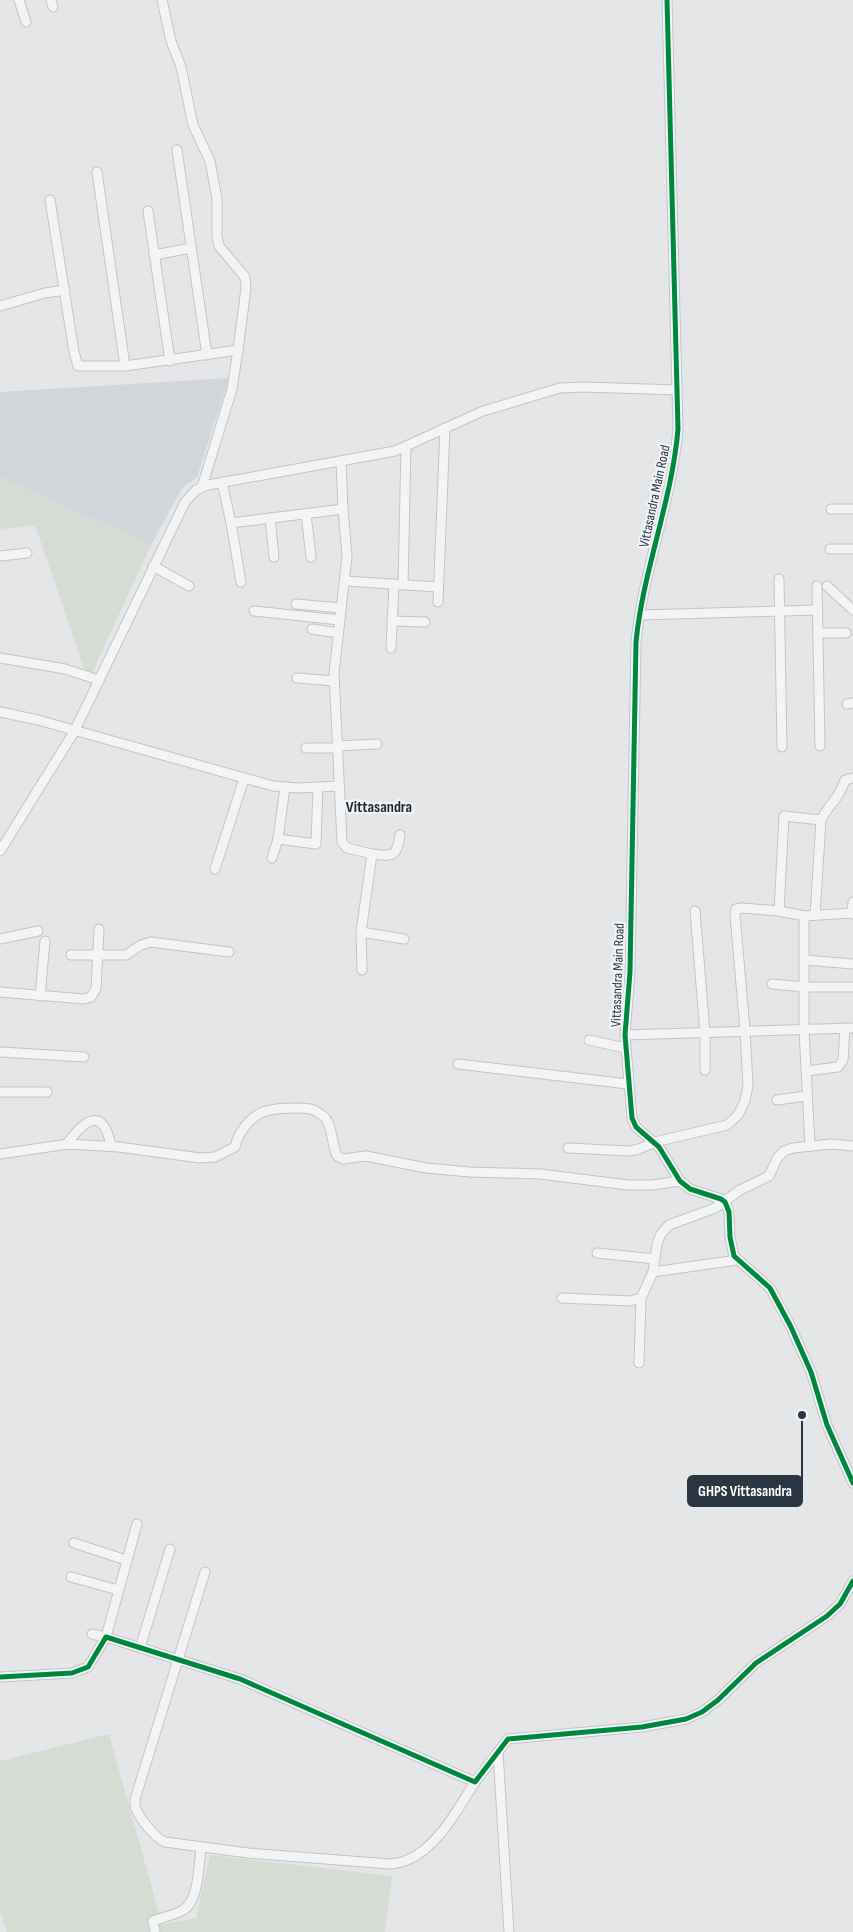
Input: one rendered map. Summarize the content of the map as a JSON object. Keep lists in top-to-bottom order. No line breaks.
{"streets":{"street":["Vittasandra Main Road"]},"districts":["Vittasandra"],"places":["GHPS Vittasandra"]}
